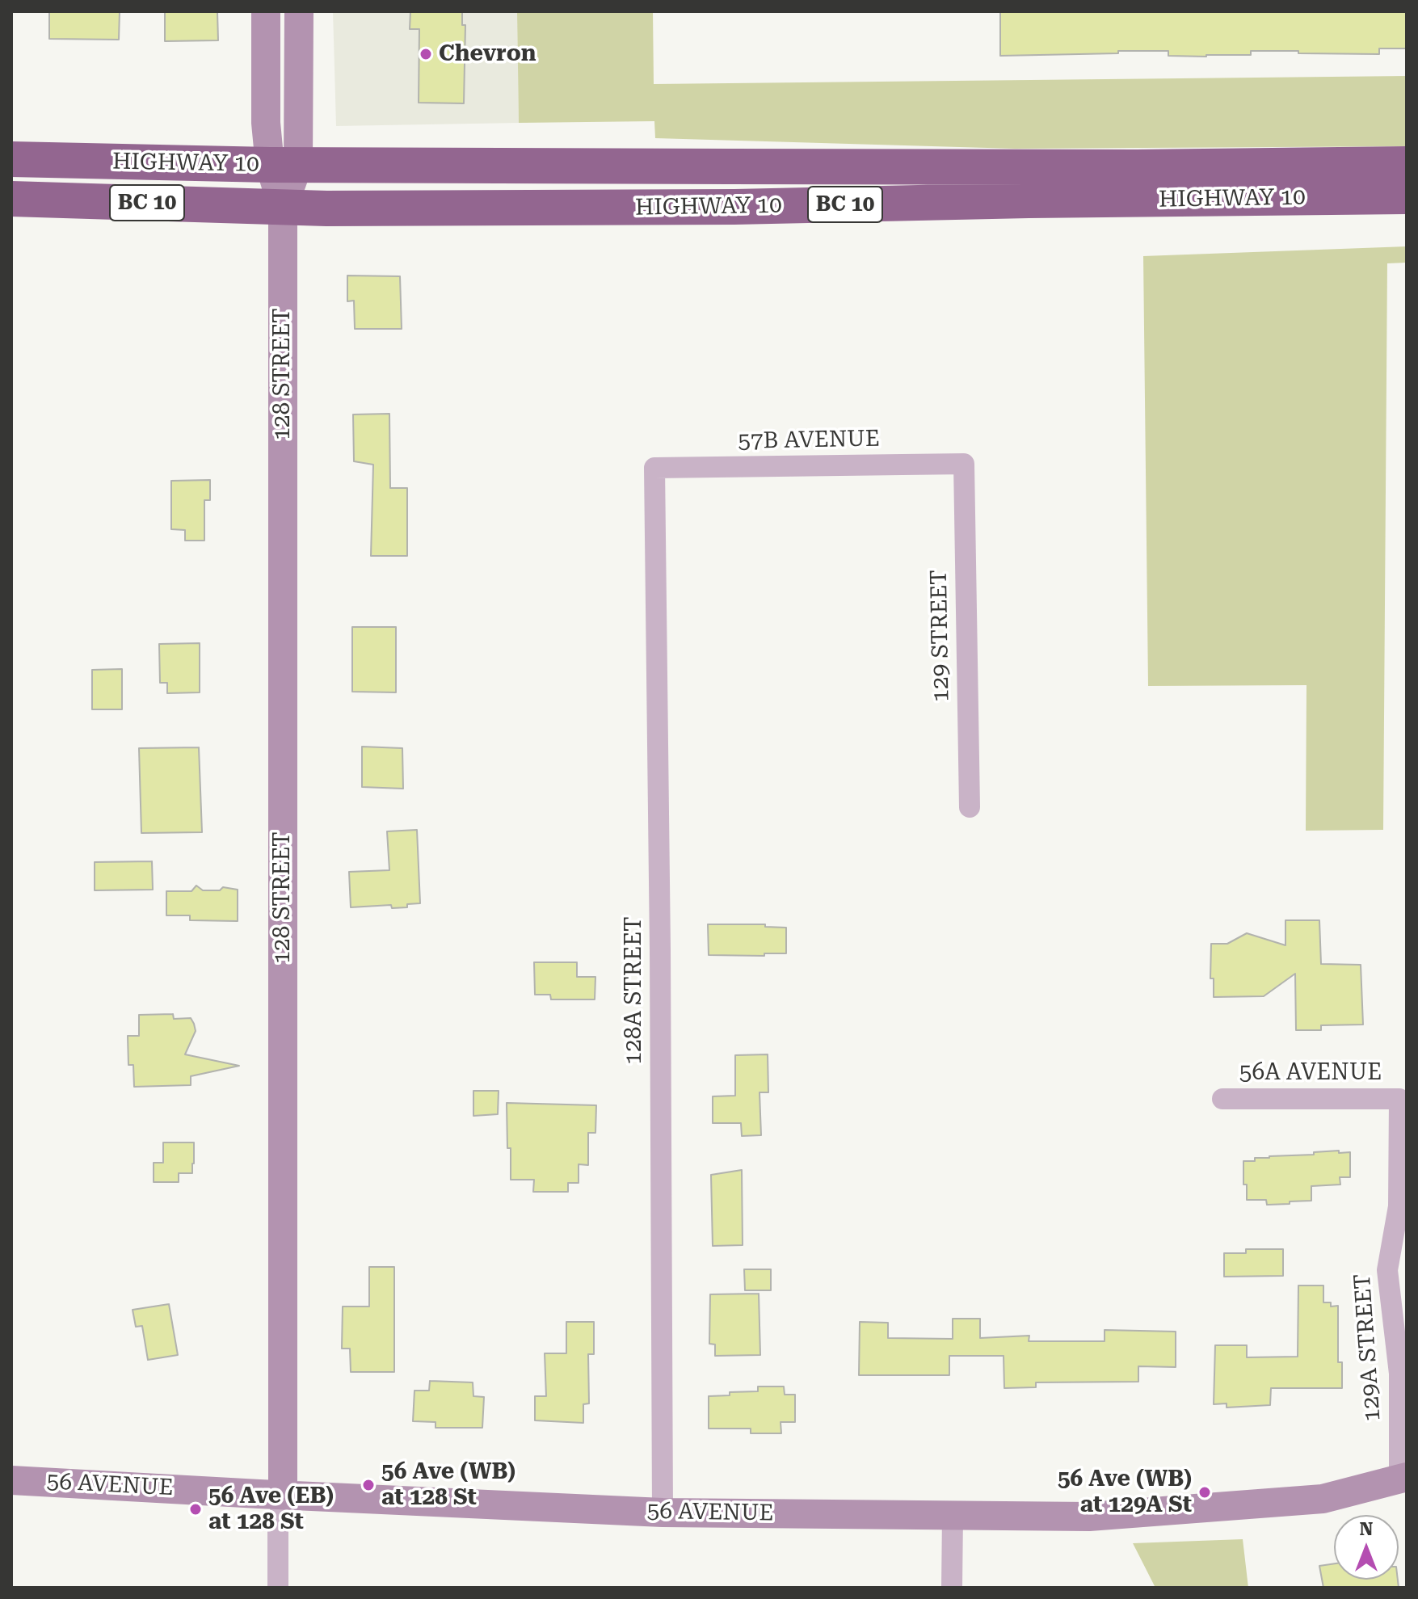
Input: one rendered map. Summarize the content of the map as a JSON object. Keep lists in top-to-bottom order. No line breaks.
{"streets":{"highway":["HIGHWAY 10","BC 10"],"street":["128 STREET","57B AVENUE","129 STREET","128A STREET","56A AVENUE","129A STREET","56 AVENUE"]},"crossings":[["HIGHWAY 10","128 STREET"],["128 STREET","56 AVENUE"],["57B AVENUE","129 STREET"],["57B AVENUE","128A STREET"],["128A STREET","56 AVENUE"],["56A AVENUE","129A STREET"],["129A STREET","56 AVENUE"]],"places":["Chevron","56 Ave (WB) at 128 St","56 Ave (WB) at 129A St","56 Ave (EB) at 128 St"],"north":"top"}
